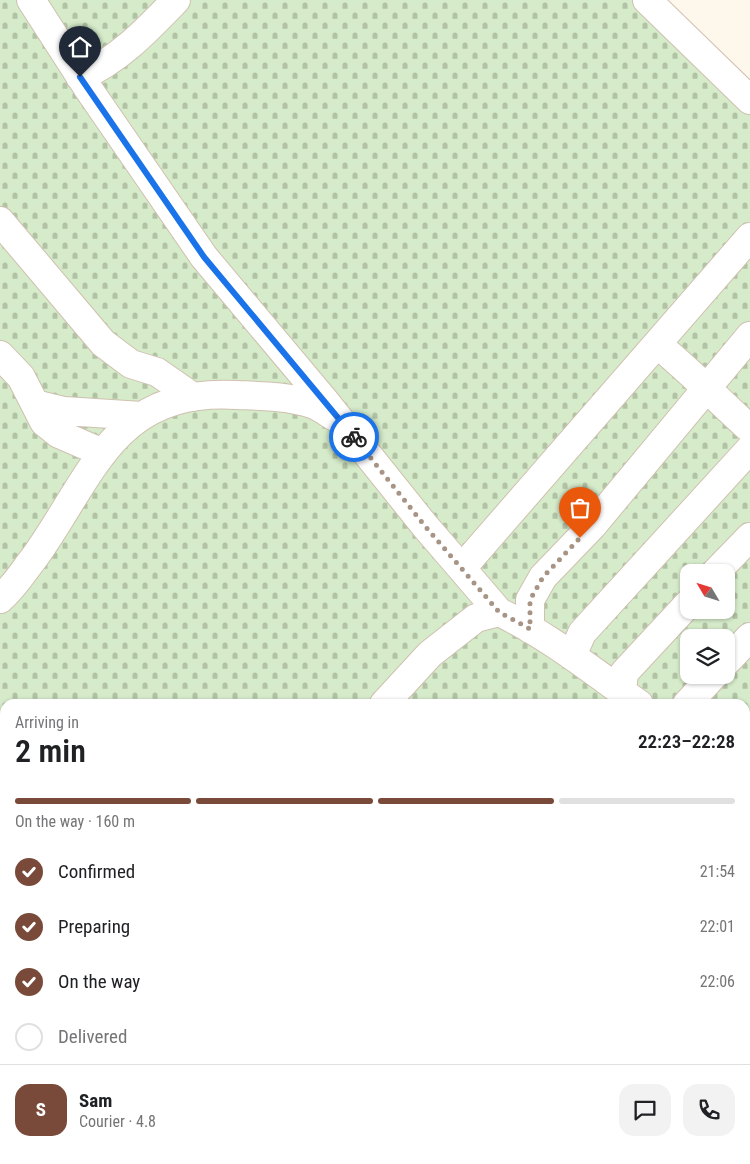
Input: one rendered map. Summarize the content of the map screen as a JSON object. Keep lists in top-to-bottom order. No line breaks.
{"north":"top left","page":{"heading":["2 min","Arriving in","22:23–22:28"],"panel":["Sam","Courier · 4.8"],"bar":"On the way · 160 m","list":[["Confirmed","21:54"],["Preparing","22:01"],["On the way","22:06"],"Delivered"],"round":"S"}}
